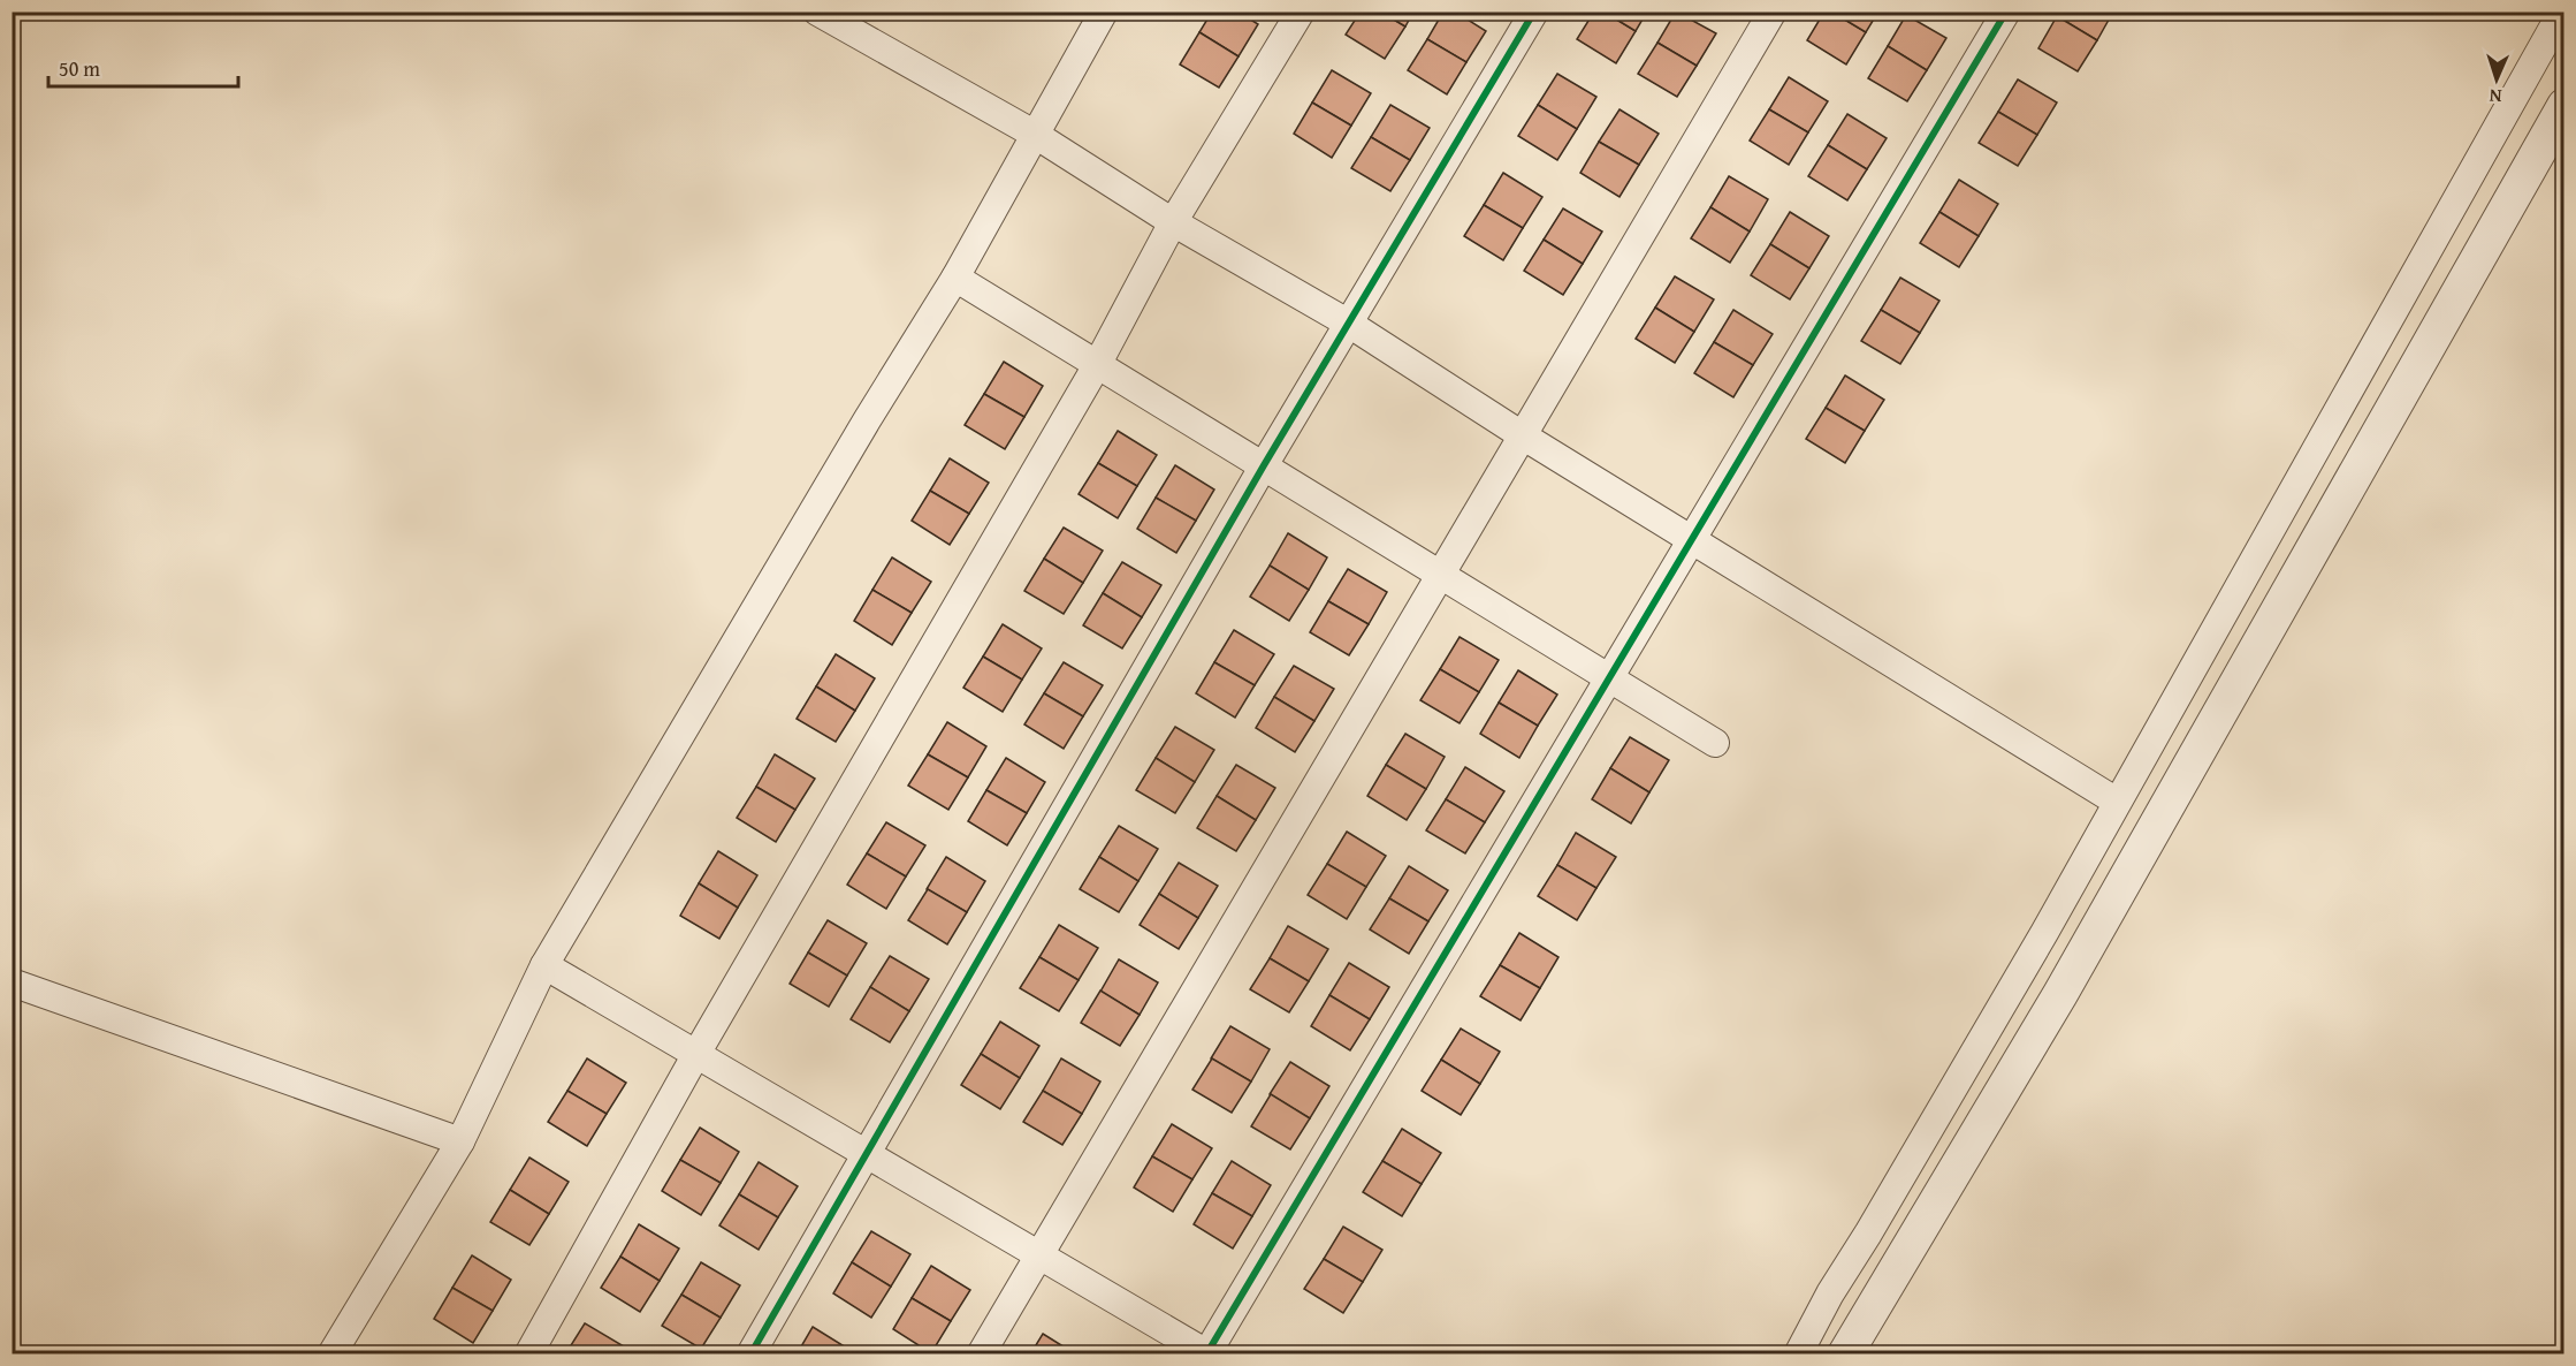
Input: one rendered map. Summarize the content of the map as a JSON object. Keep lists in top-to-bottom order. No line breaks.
{"scale_bar":"50 m","north":"bottom"}
